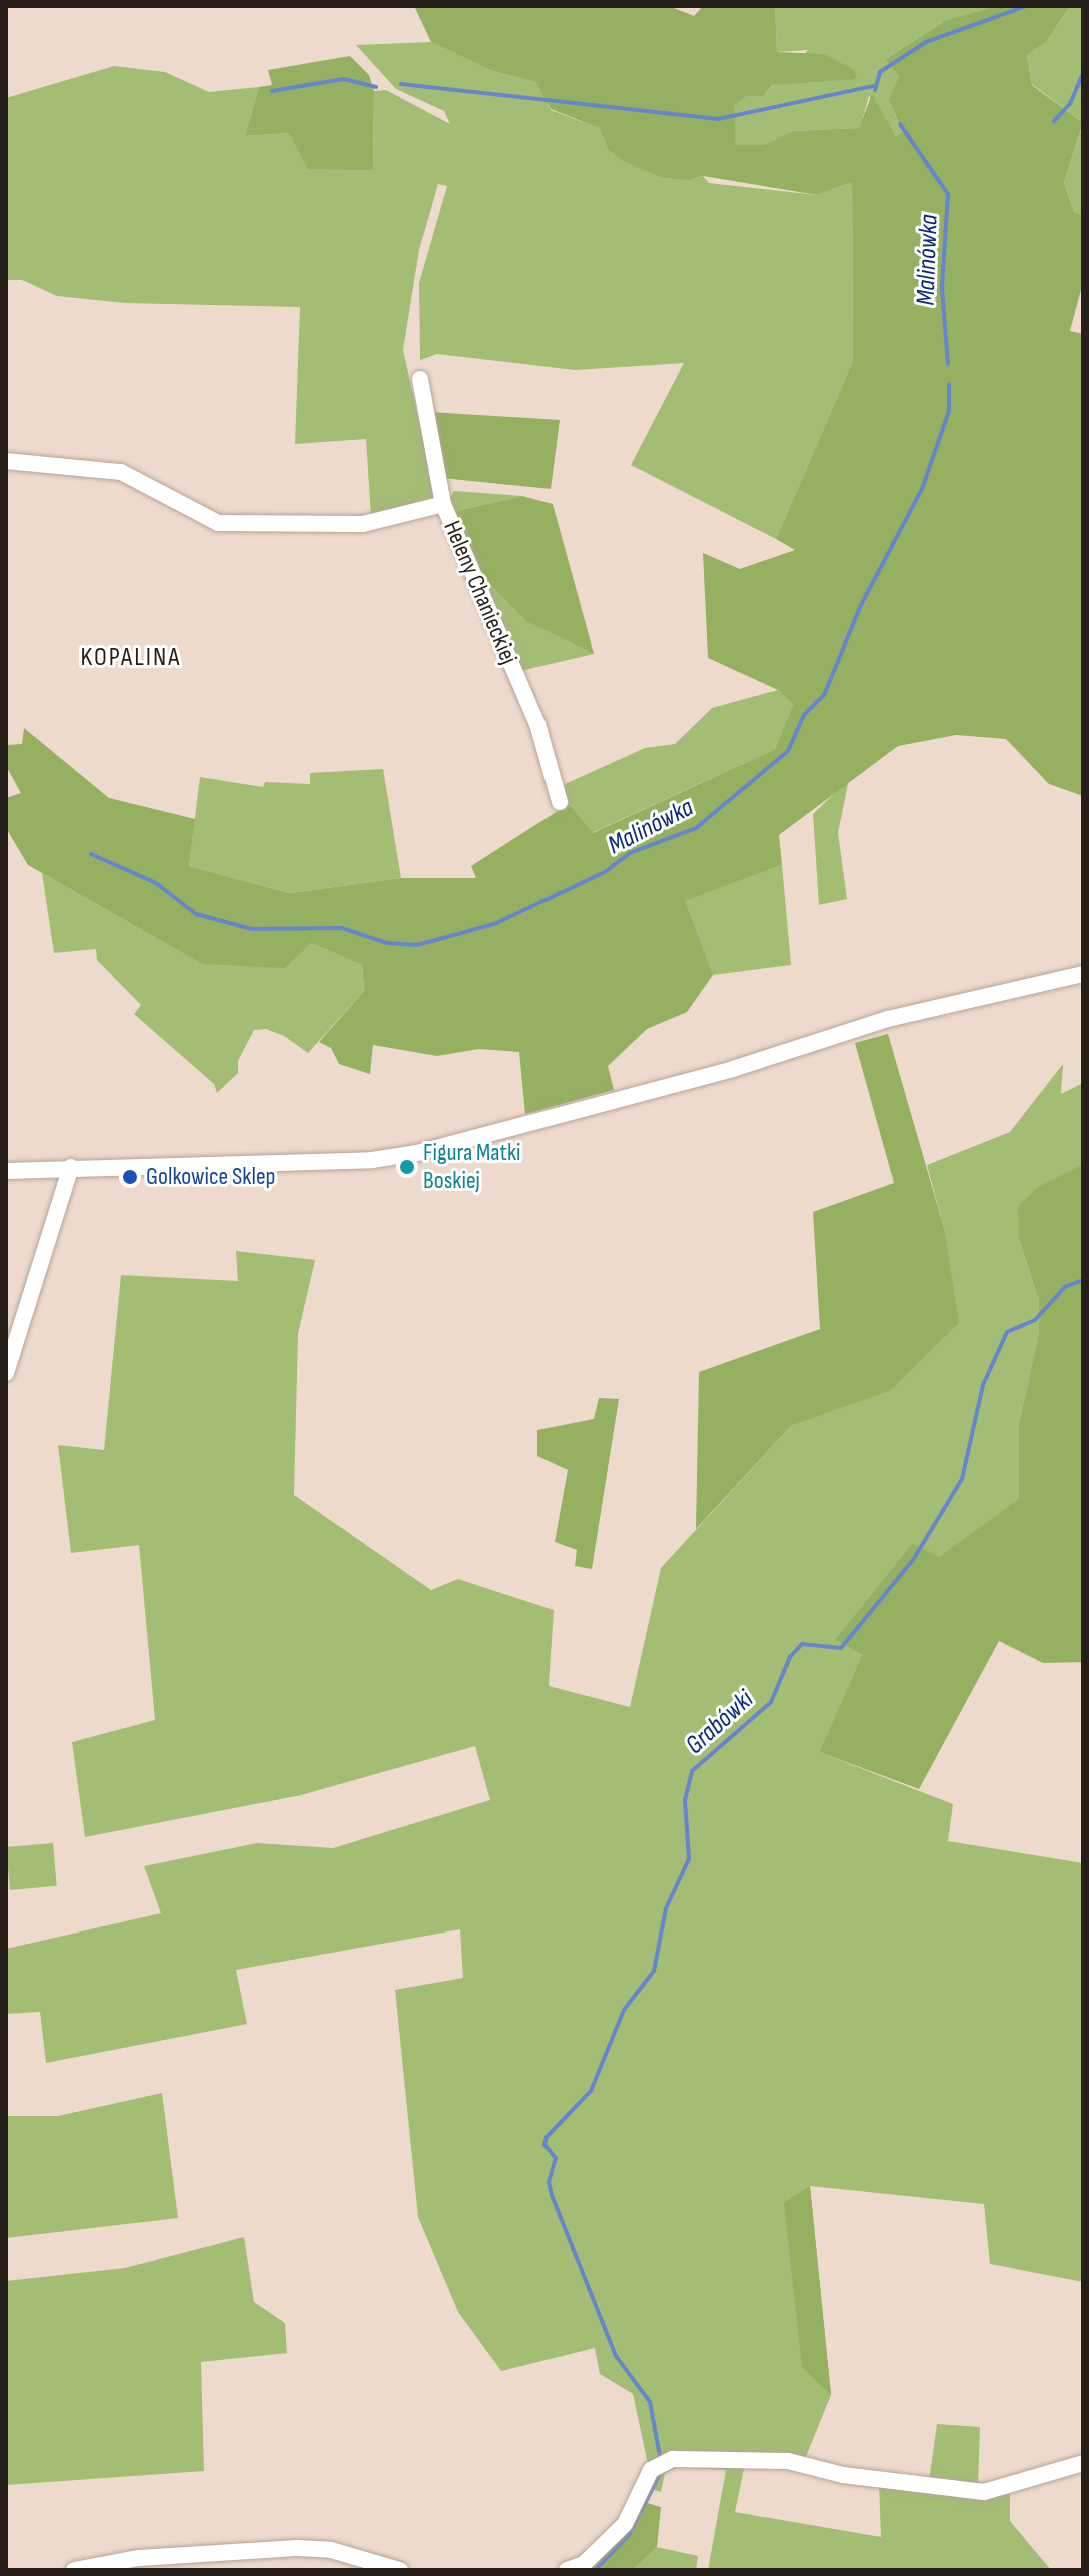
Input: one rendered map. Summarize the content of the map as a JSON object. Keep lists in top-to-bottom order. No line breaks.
{"streets":{"street":["Heleny Chanieckiej"]},"districts":["KOPALINA"],"water":["Malinówka","Grabówki"],"places":["Figura Matki Boskiej","Golkowice Sklep"]}
